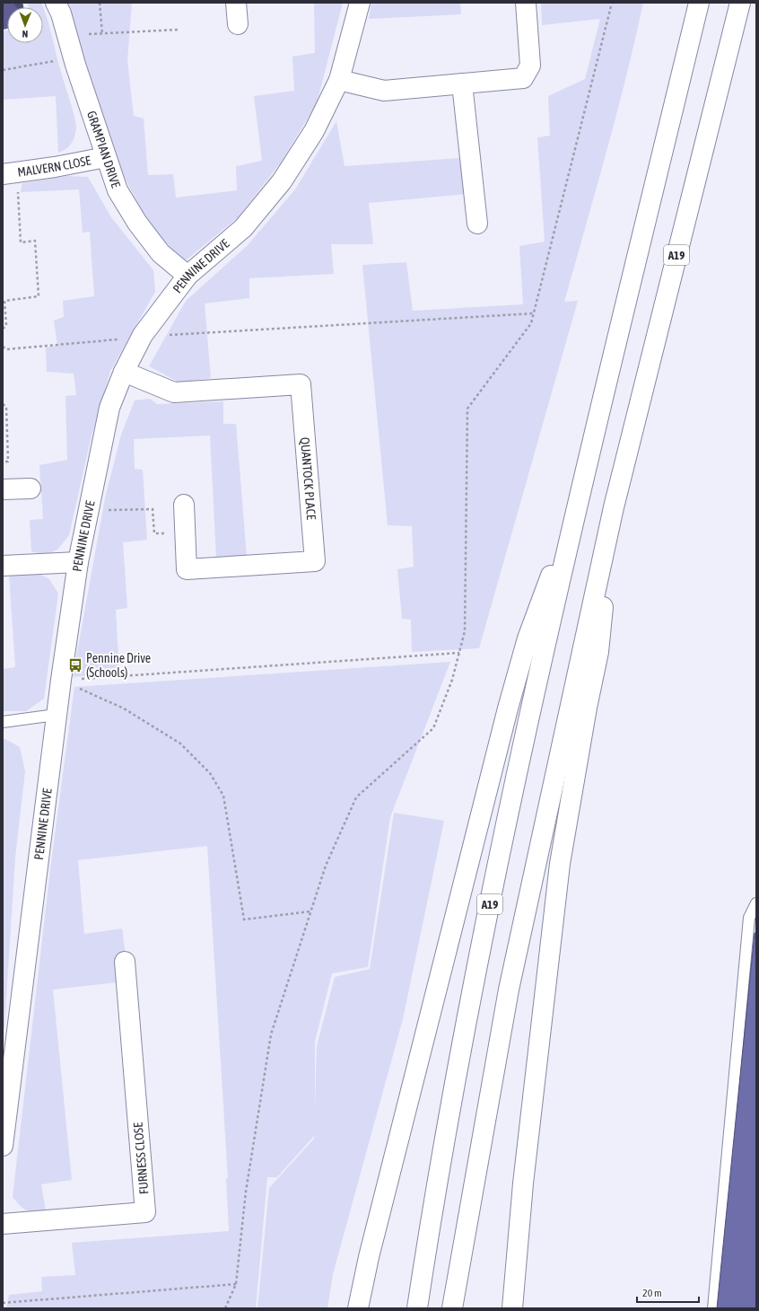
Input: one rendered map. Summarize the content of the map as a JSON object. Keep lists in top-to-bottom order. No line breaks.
{"streets":{"main road":["GRAMPIAN DRIVE","MALVERN CLOSE","A19","PENNINE DRIVE","QUANTOCK PLACE","FURNESS CLOSE"]},"crossings":[["GRAMPIAN DRIVE","MALVERN CLOSE"],["GRAMPIAN DRIVE","PENNINE DRIVE"],["PENNINE DRIVE","QUANTOCK PLACE"]],"places":{"bus stop":["Pennine Drive (Schools)"]},"scale_bar":"20 m","north":"bottom"}
